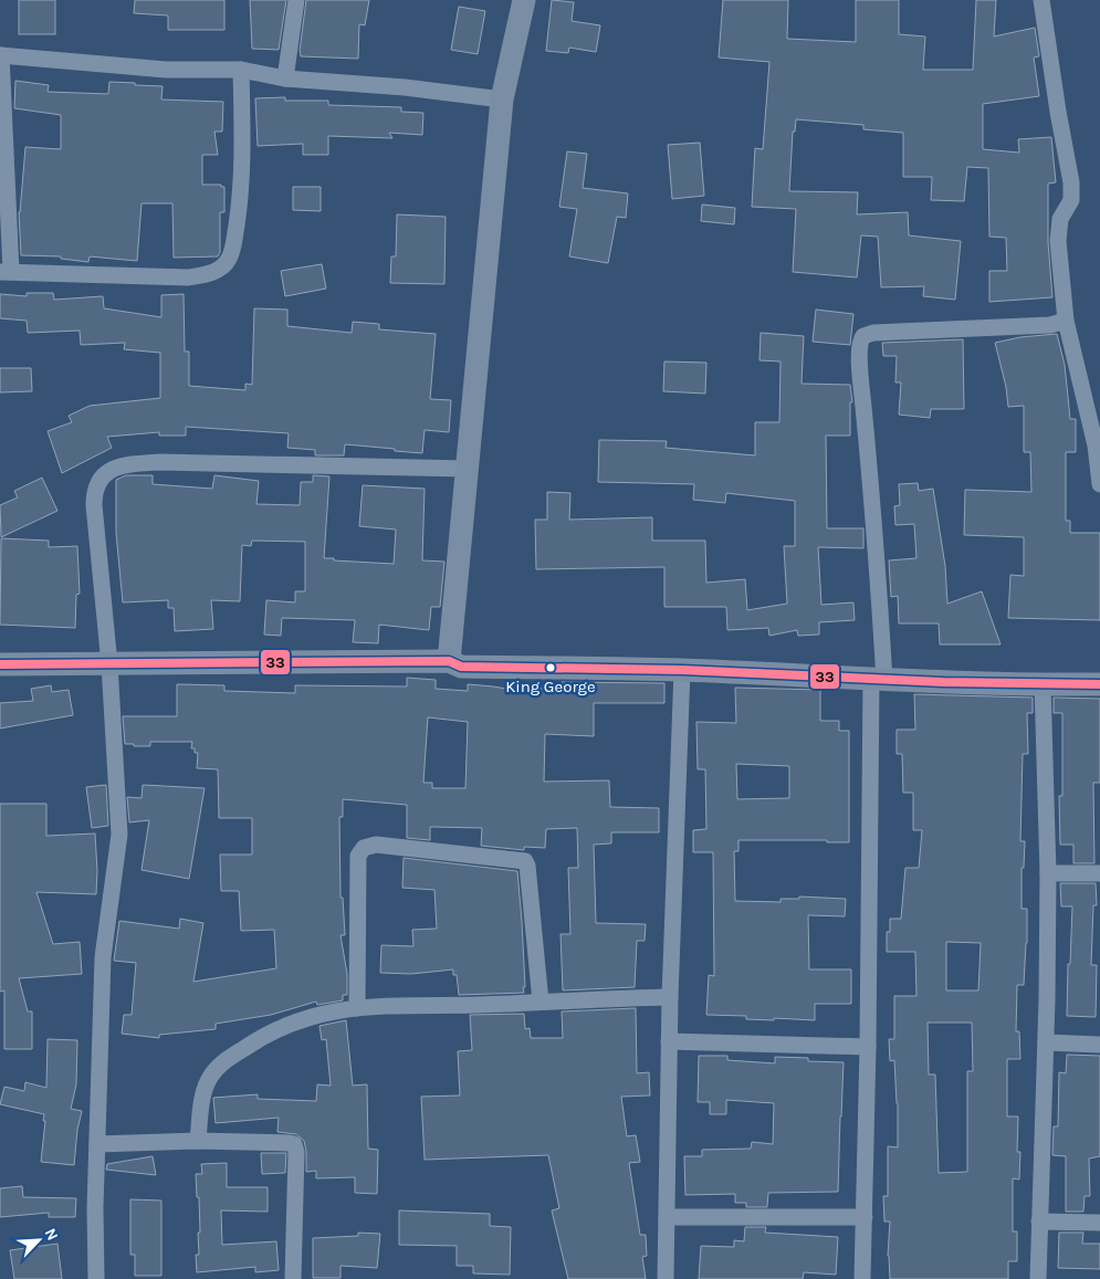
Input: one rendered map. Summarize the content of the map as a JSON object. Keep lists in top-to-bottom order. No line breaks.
{"places":["King George"],"lines":["transit line 33"],"north":"top right"}
